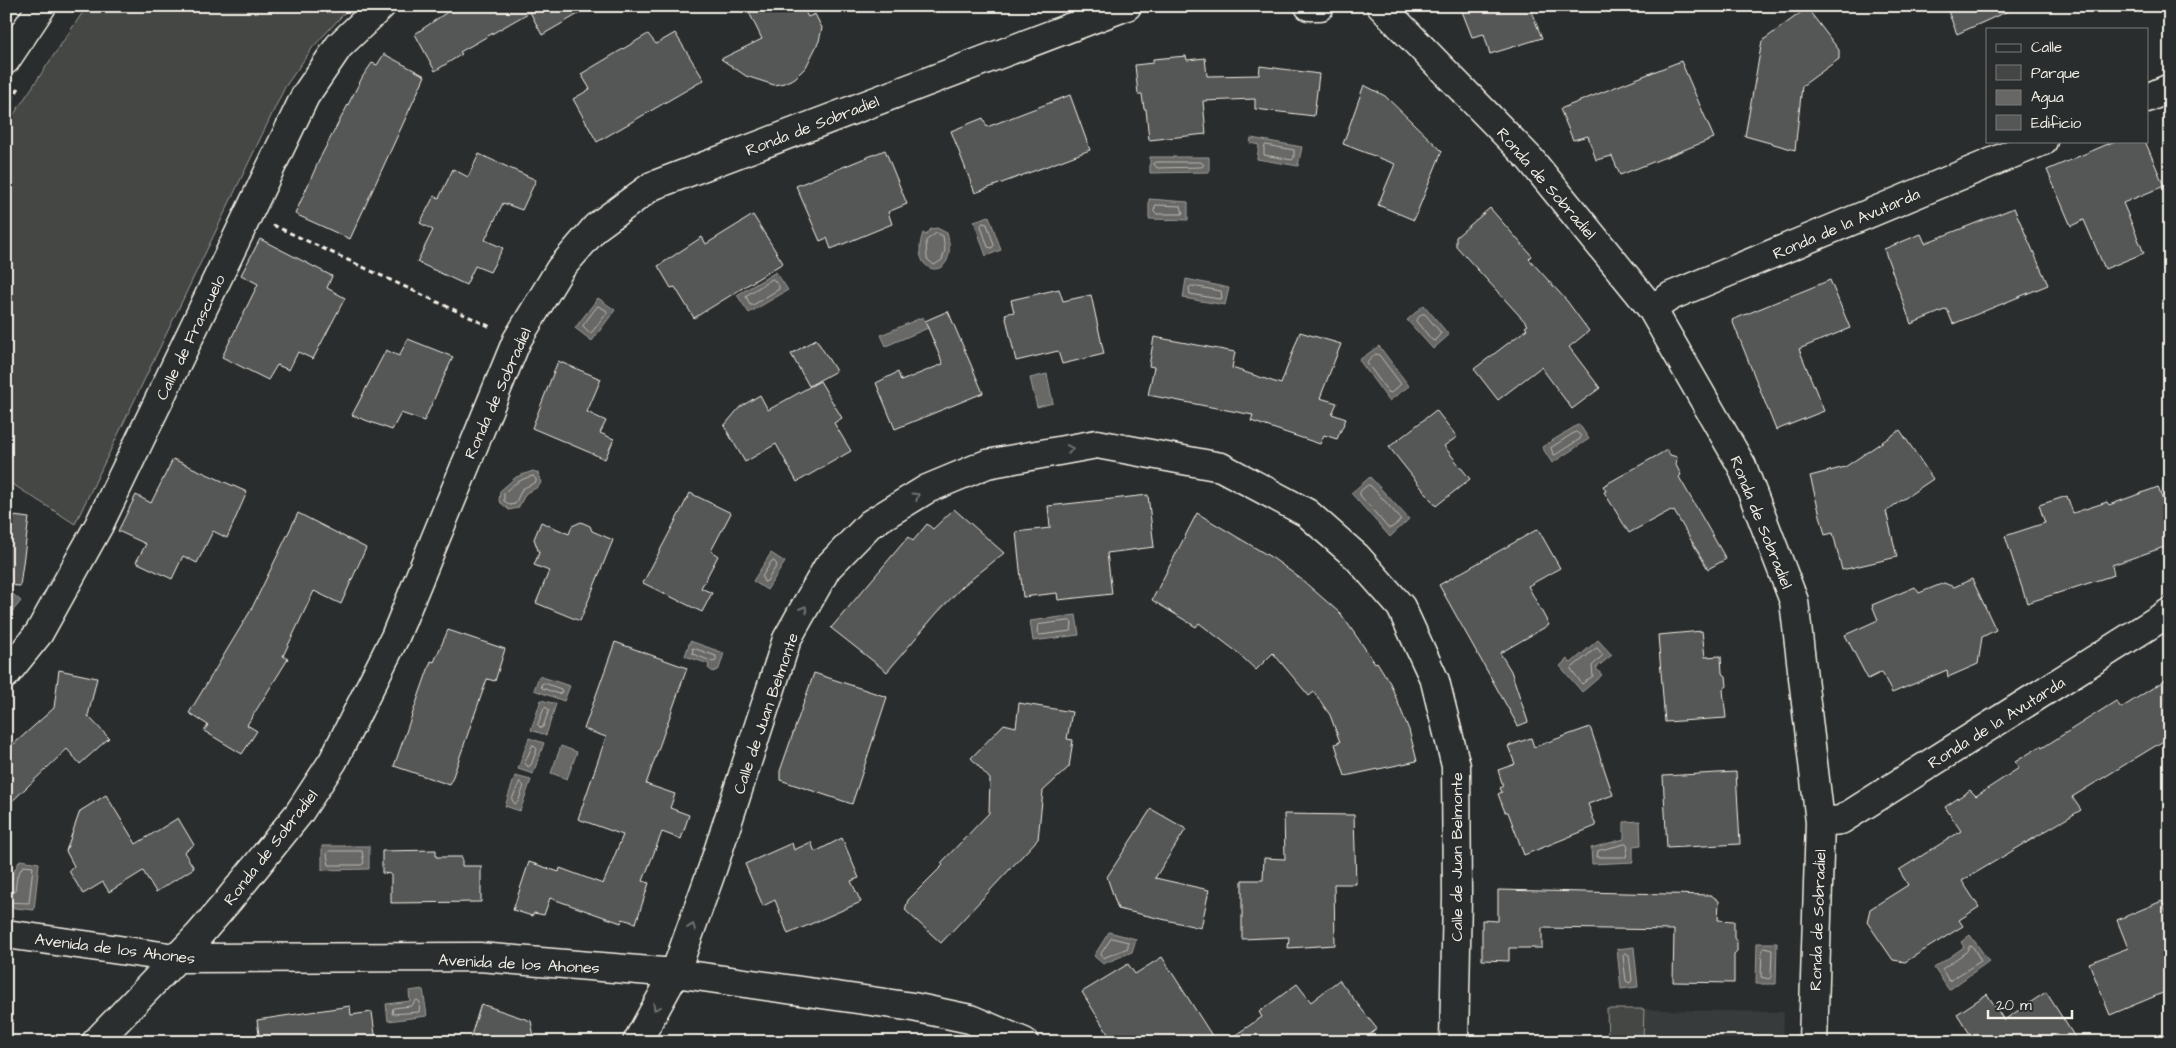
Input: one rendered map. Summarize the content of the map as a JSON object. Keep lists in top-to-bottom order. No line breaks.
{"streets":{"street":["Ronda de Sobradiel","Ronda de la Avutarda","Calle de Frascuelo","Calle de Juan Belmonte","Avenida de los Ahones"]},"crossings":[["Ronda de Sobradiel","Ronda de la Avutarda"],["Ronda de Sobradiel","Avenida de los Ahones"],["Calle de Juan Belmonte","Avenida de los Ahones"]],"legend":["Calle","Parque","Agua","Edificio"],"scale_bar":"20 m"}
